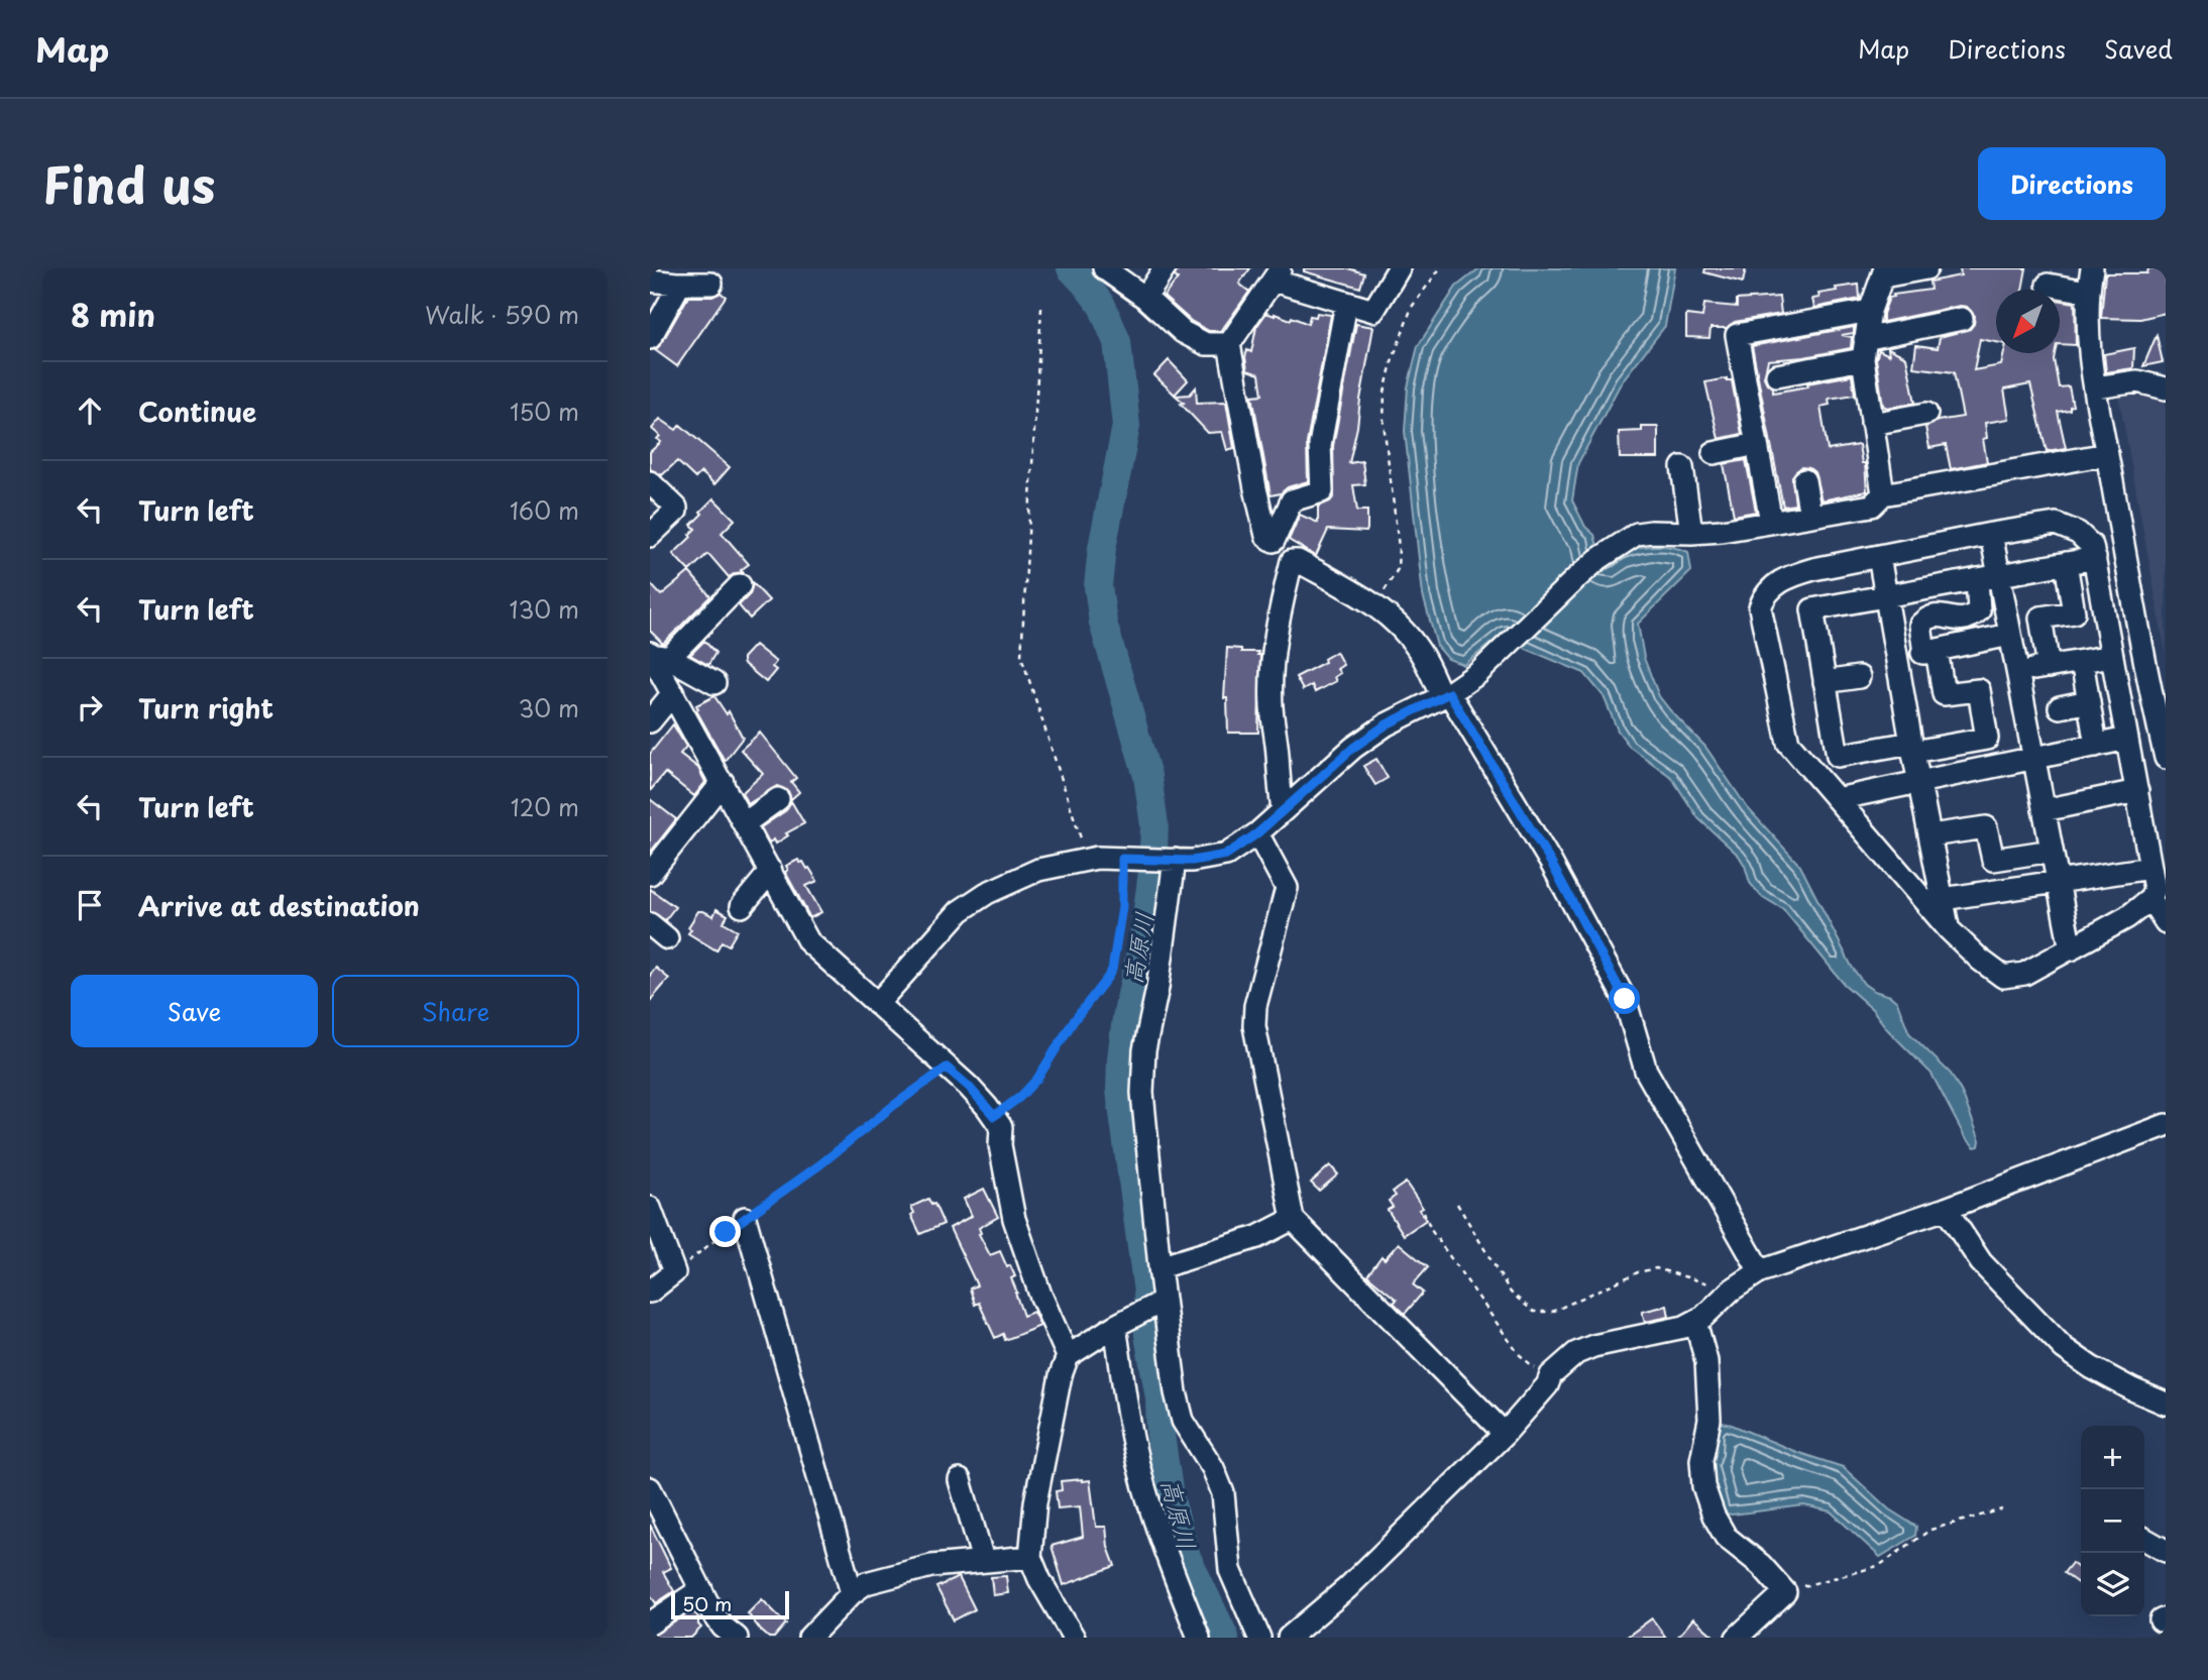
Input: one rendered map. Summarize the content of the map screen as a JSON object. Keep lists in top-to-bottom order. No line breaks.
{"water":["高原川"],"scale_bar":"50 m","north":"bottom left","page":{"header":"Map","nav":["Map","Directions","Saved"],"title":"Find us","buttons":["Directions",["Save","Share"]],"heading":["8 min","Walk · 590 m"],"list":[["Continue","150 m"],["Turn left","160 m"],["Turn left","130 m"],["Turn right","30 m"],["Turn left","120 m"],"Arrive at destination"],"map_buttons":["+","−"],"scale":"50 m"}}
